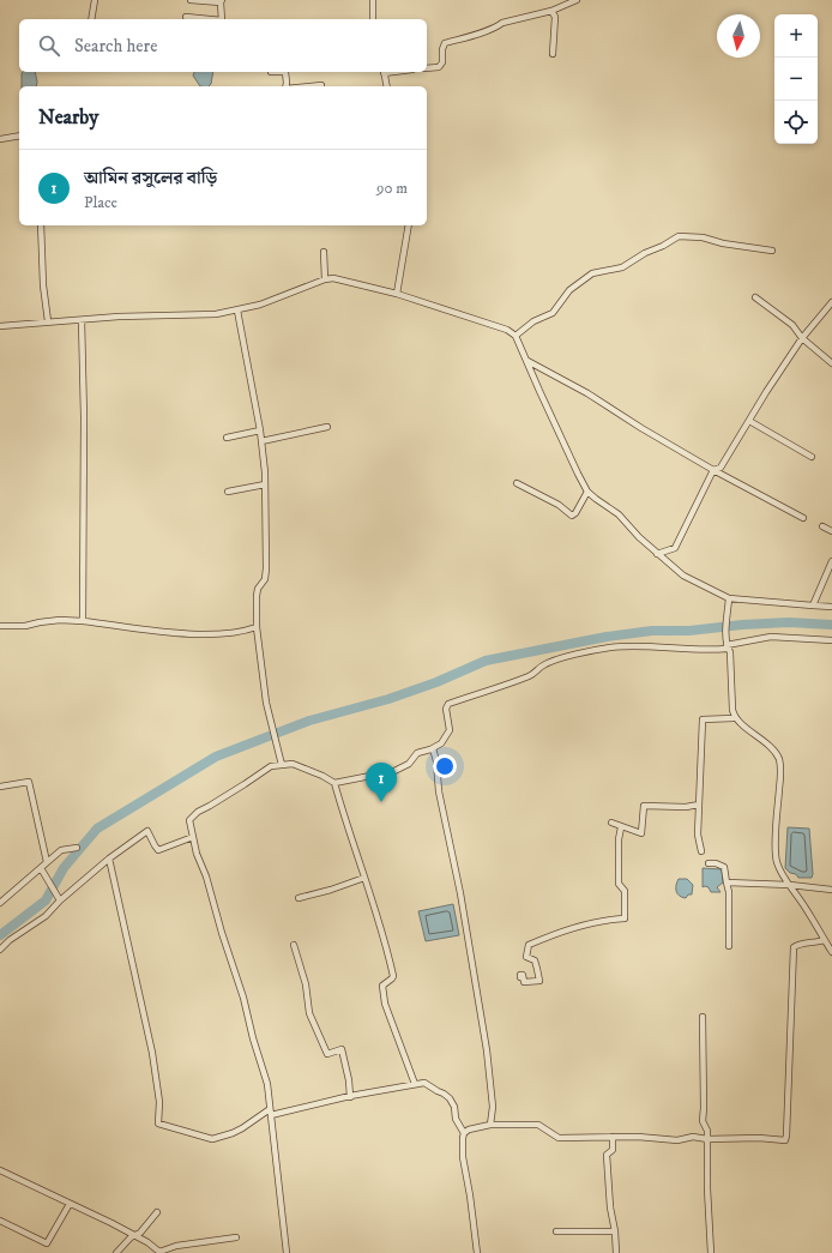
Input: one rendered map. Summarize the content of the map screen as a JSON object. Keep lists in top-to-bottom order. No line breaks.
{"north":"bottom","page":{"map_buttons":["+","−"],"search":"Search here","heading":"Nearby","list":[{"mark":"1","name":"আমিন রসুলের বাড়ি","note":"Place","value":"90 m"}],"pins":"1"}}
